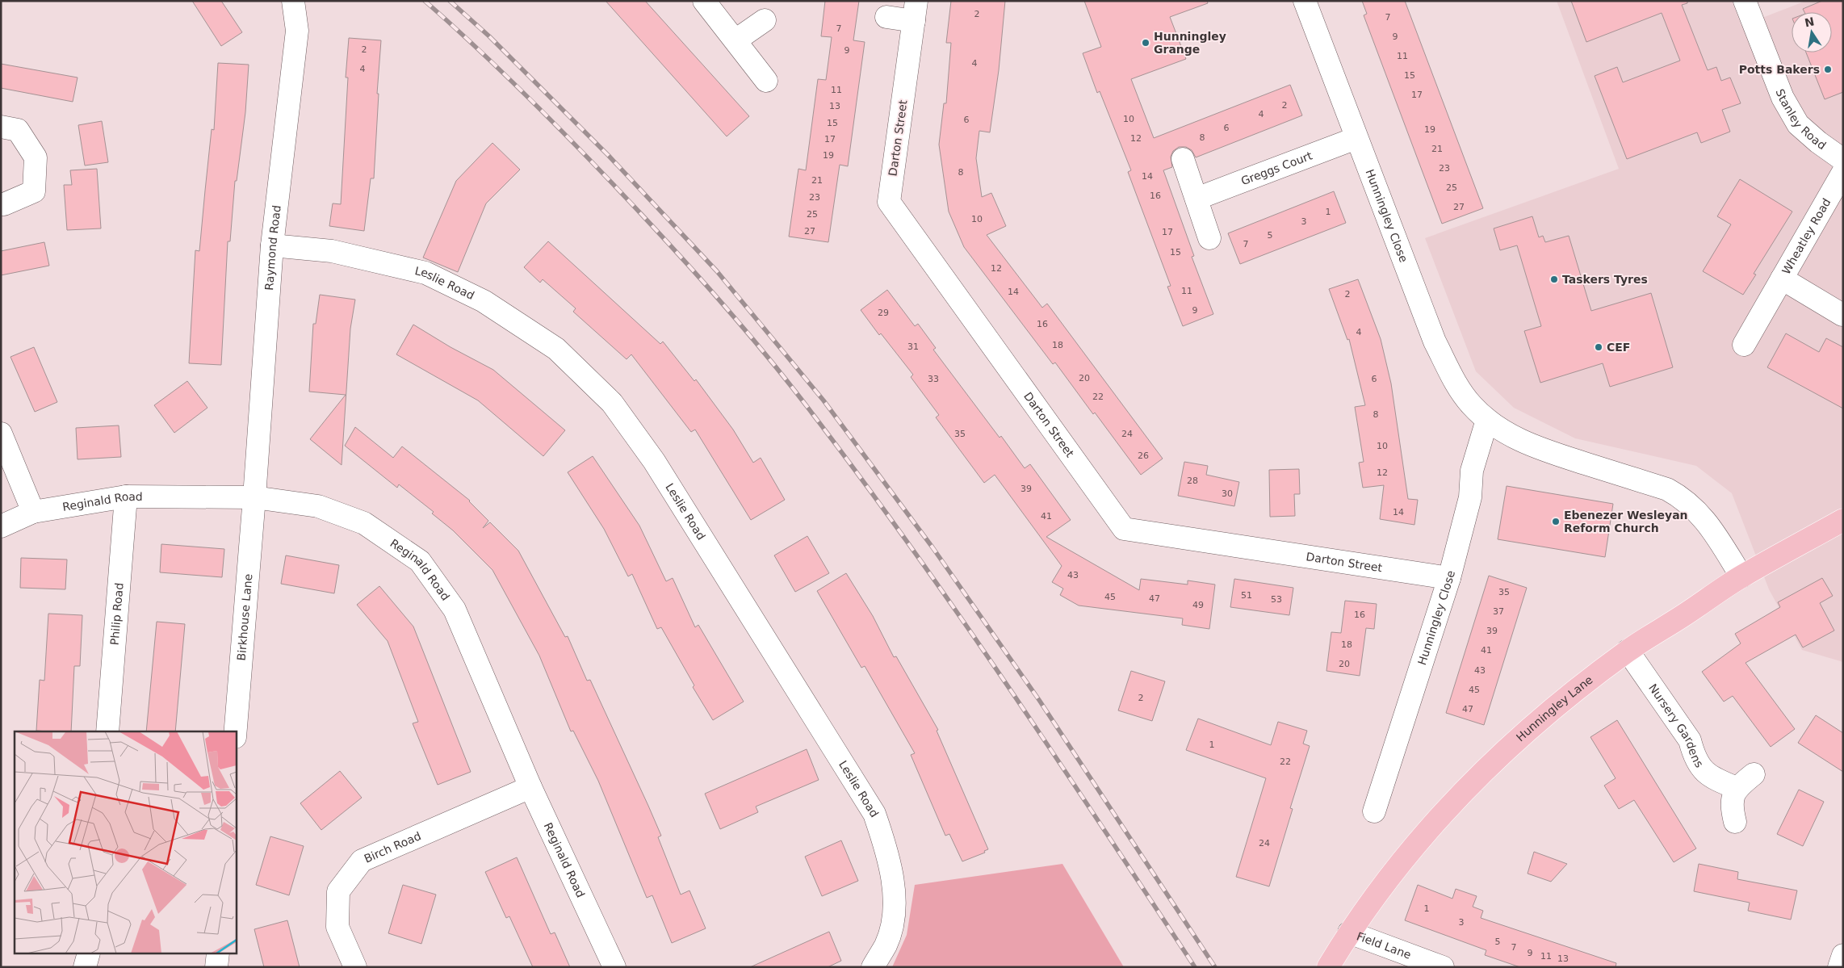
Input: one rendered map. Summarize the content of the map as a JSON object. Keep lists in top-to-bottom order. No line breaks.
{"streets":{"main road":["Hunningley Lane"],"street":["Stanley Road","Darton Street","Greggs Court","Hunningley Close","Wheatley Road","Raymond Road","Leslie Road","Reginald Road","Philip Road","Birkhouse Lane","Nursery Gardens","Birch Road","Field Lane"]},"crossings":[["Darton Street","Hunningley Close"],["Greggs Court","Hunningley Close"],["Hunningley Close","Hunningley Lane"],["Raymond Road","Leslie Road"],["Raymond Road","Reginald Road"],["Raymond Road","Birkhouse Lane"],["Reginald Road","Philip Road"],["Reginald Road","Birkhouse Lane"],["Reginald Road","Birch Road"],["Hunningley Lane","Nursery Gardens"],["Hunningley Lane","Field Lane"]],"places":["Hunningley Grange","Potts Bakers","Taskers Tyres","CEF","Ebenezer Wesleyan Reform Church"],"house_numbers":["2","7","7","9","2","9","11","4","4","15","11","17","2","13","4","10","6","15","6","19","8","12","17","21","19","23","8","14","21","25","16","23","27","1","25","10","3","27","17","5","7","15","12","11","14","2","9","29","16","4","18","31","20","33","6","22","8","35","24","10","26","12","28","39","30","14","41","43","35","51","45","47","53","49","37","16","39","18","41","20","43","45","2","47","1","22","24","1","3","5","7","9","11","13"],"north":"top"}
